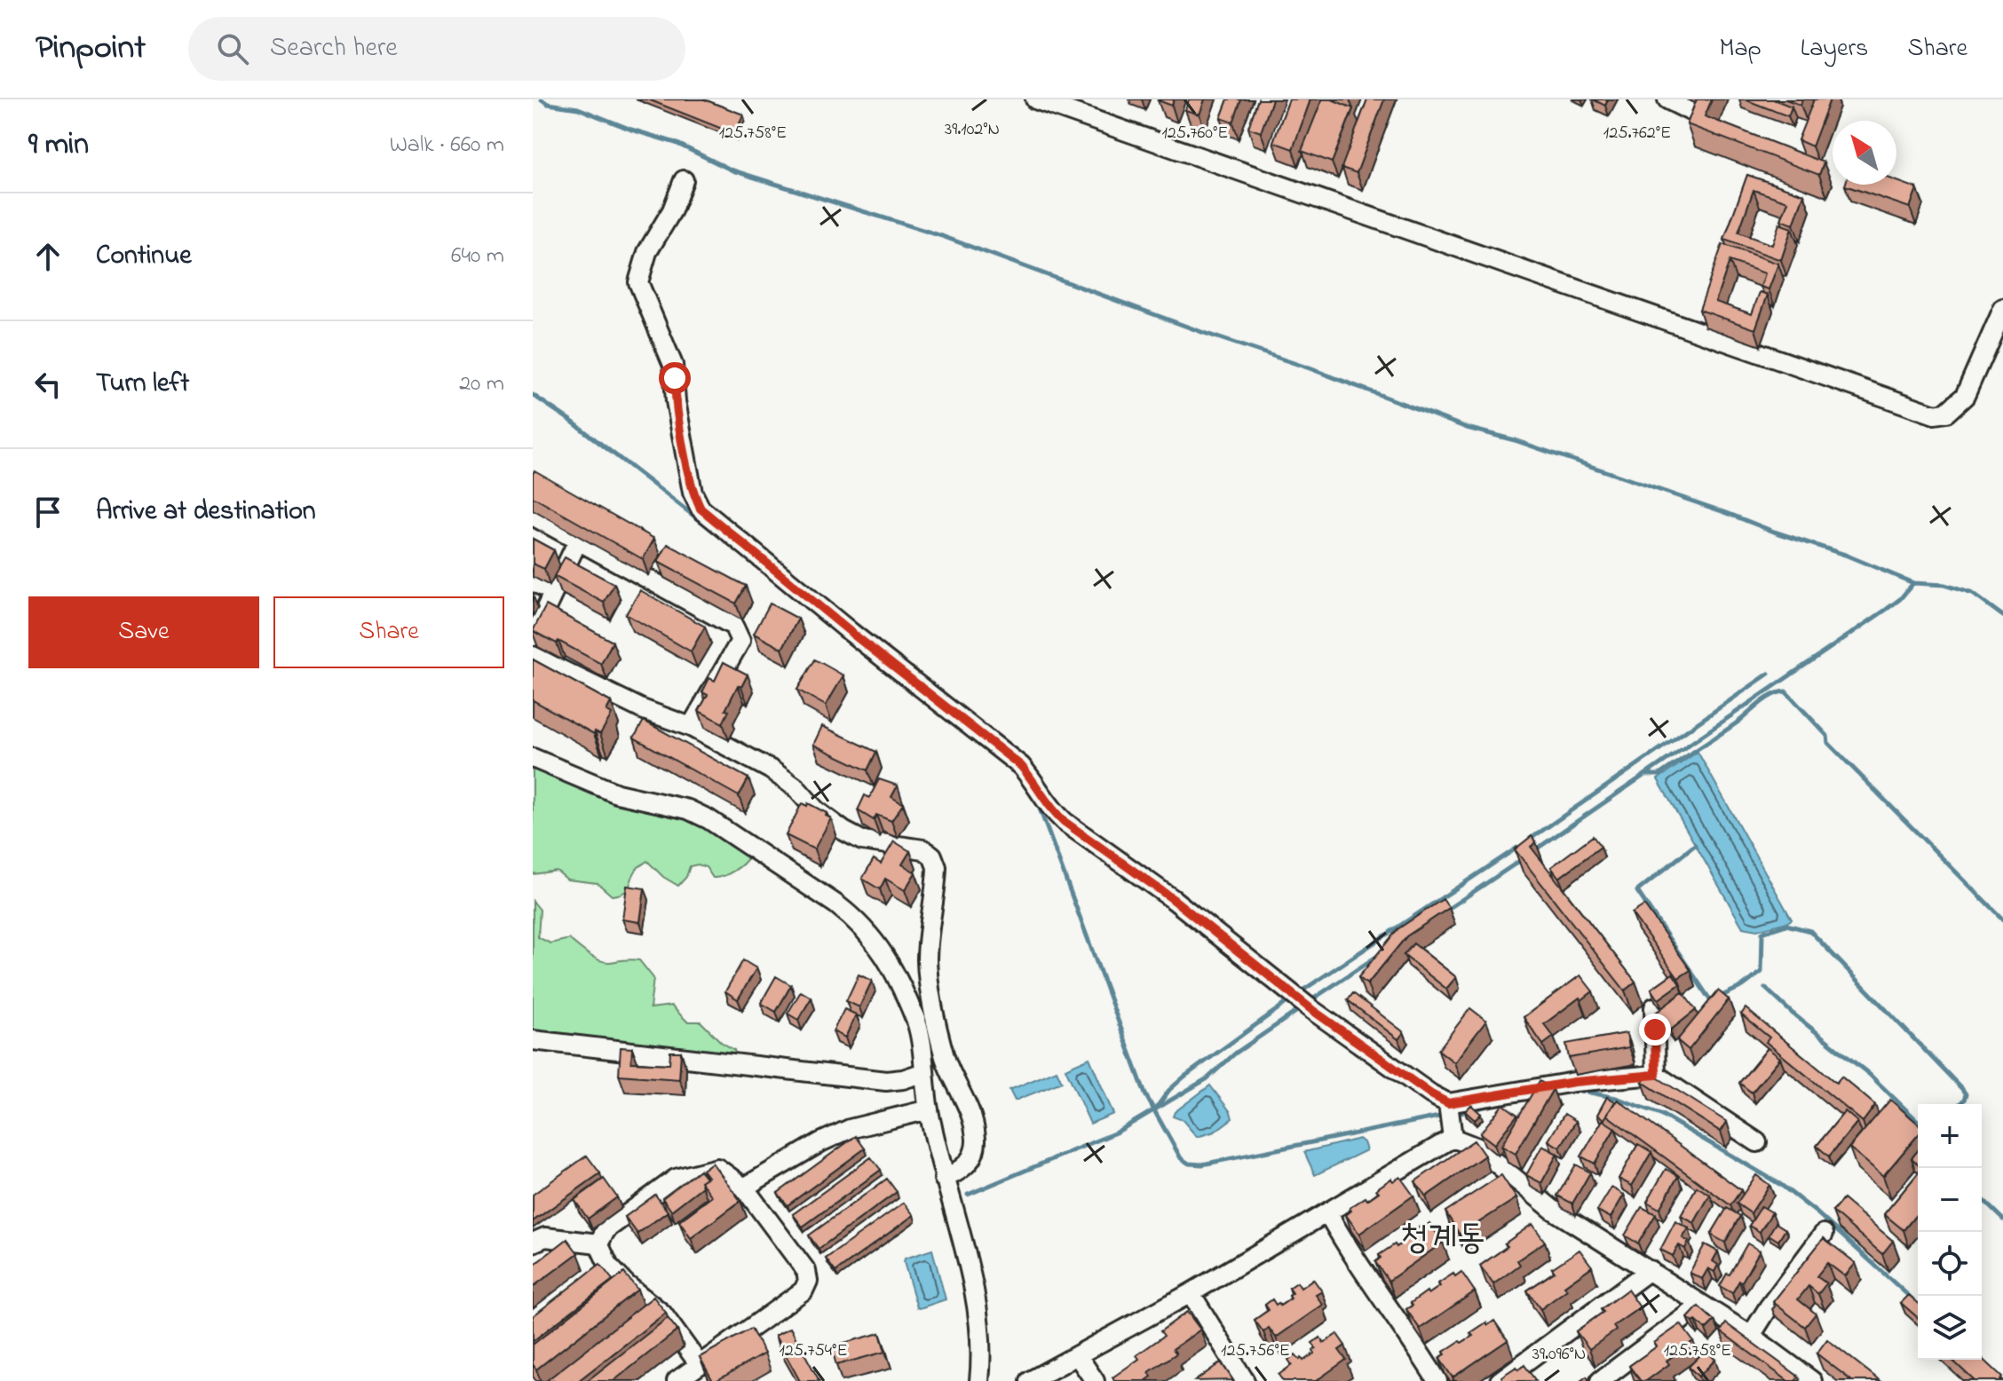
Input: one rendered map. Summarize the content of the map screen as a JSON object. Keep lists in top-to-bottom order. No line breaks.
{"districts":["청계동"],"north":"top left","page":{"header":"Pinpoint","search":"Search here","nav":["Map","Layers","Share"],"heading":["9 min","Walk · 660 m"],"list":[["Continue","640 m"],["Turn left","20 m"],"Arrive at destination"],"buttons":["Save","Share"],"map_buttons":["+","−"]},"coordinates":["39.102°N","125.758°E","125.760°E","125.762°E","125.754°E","125.756°E","39.096°N"]}
